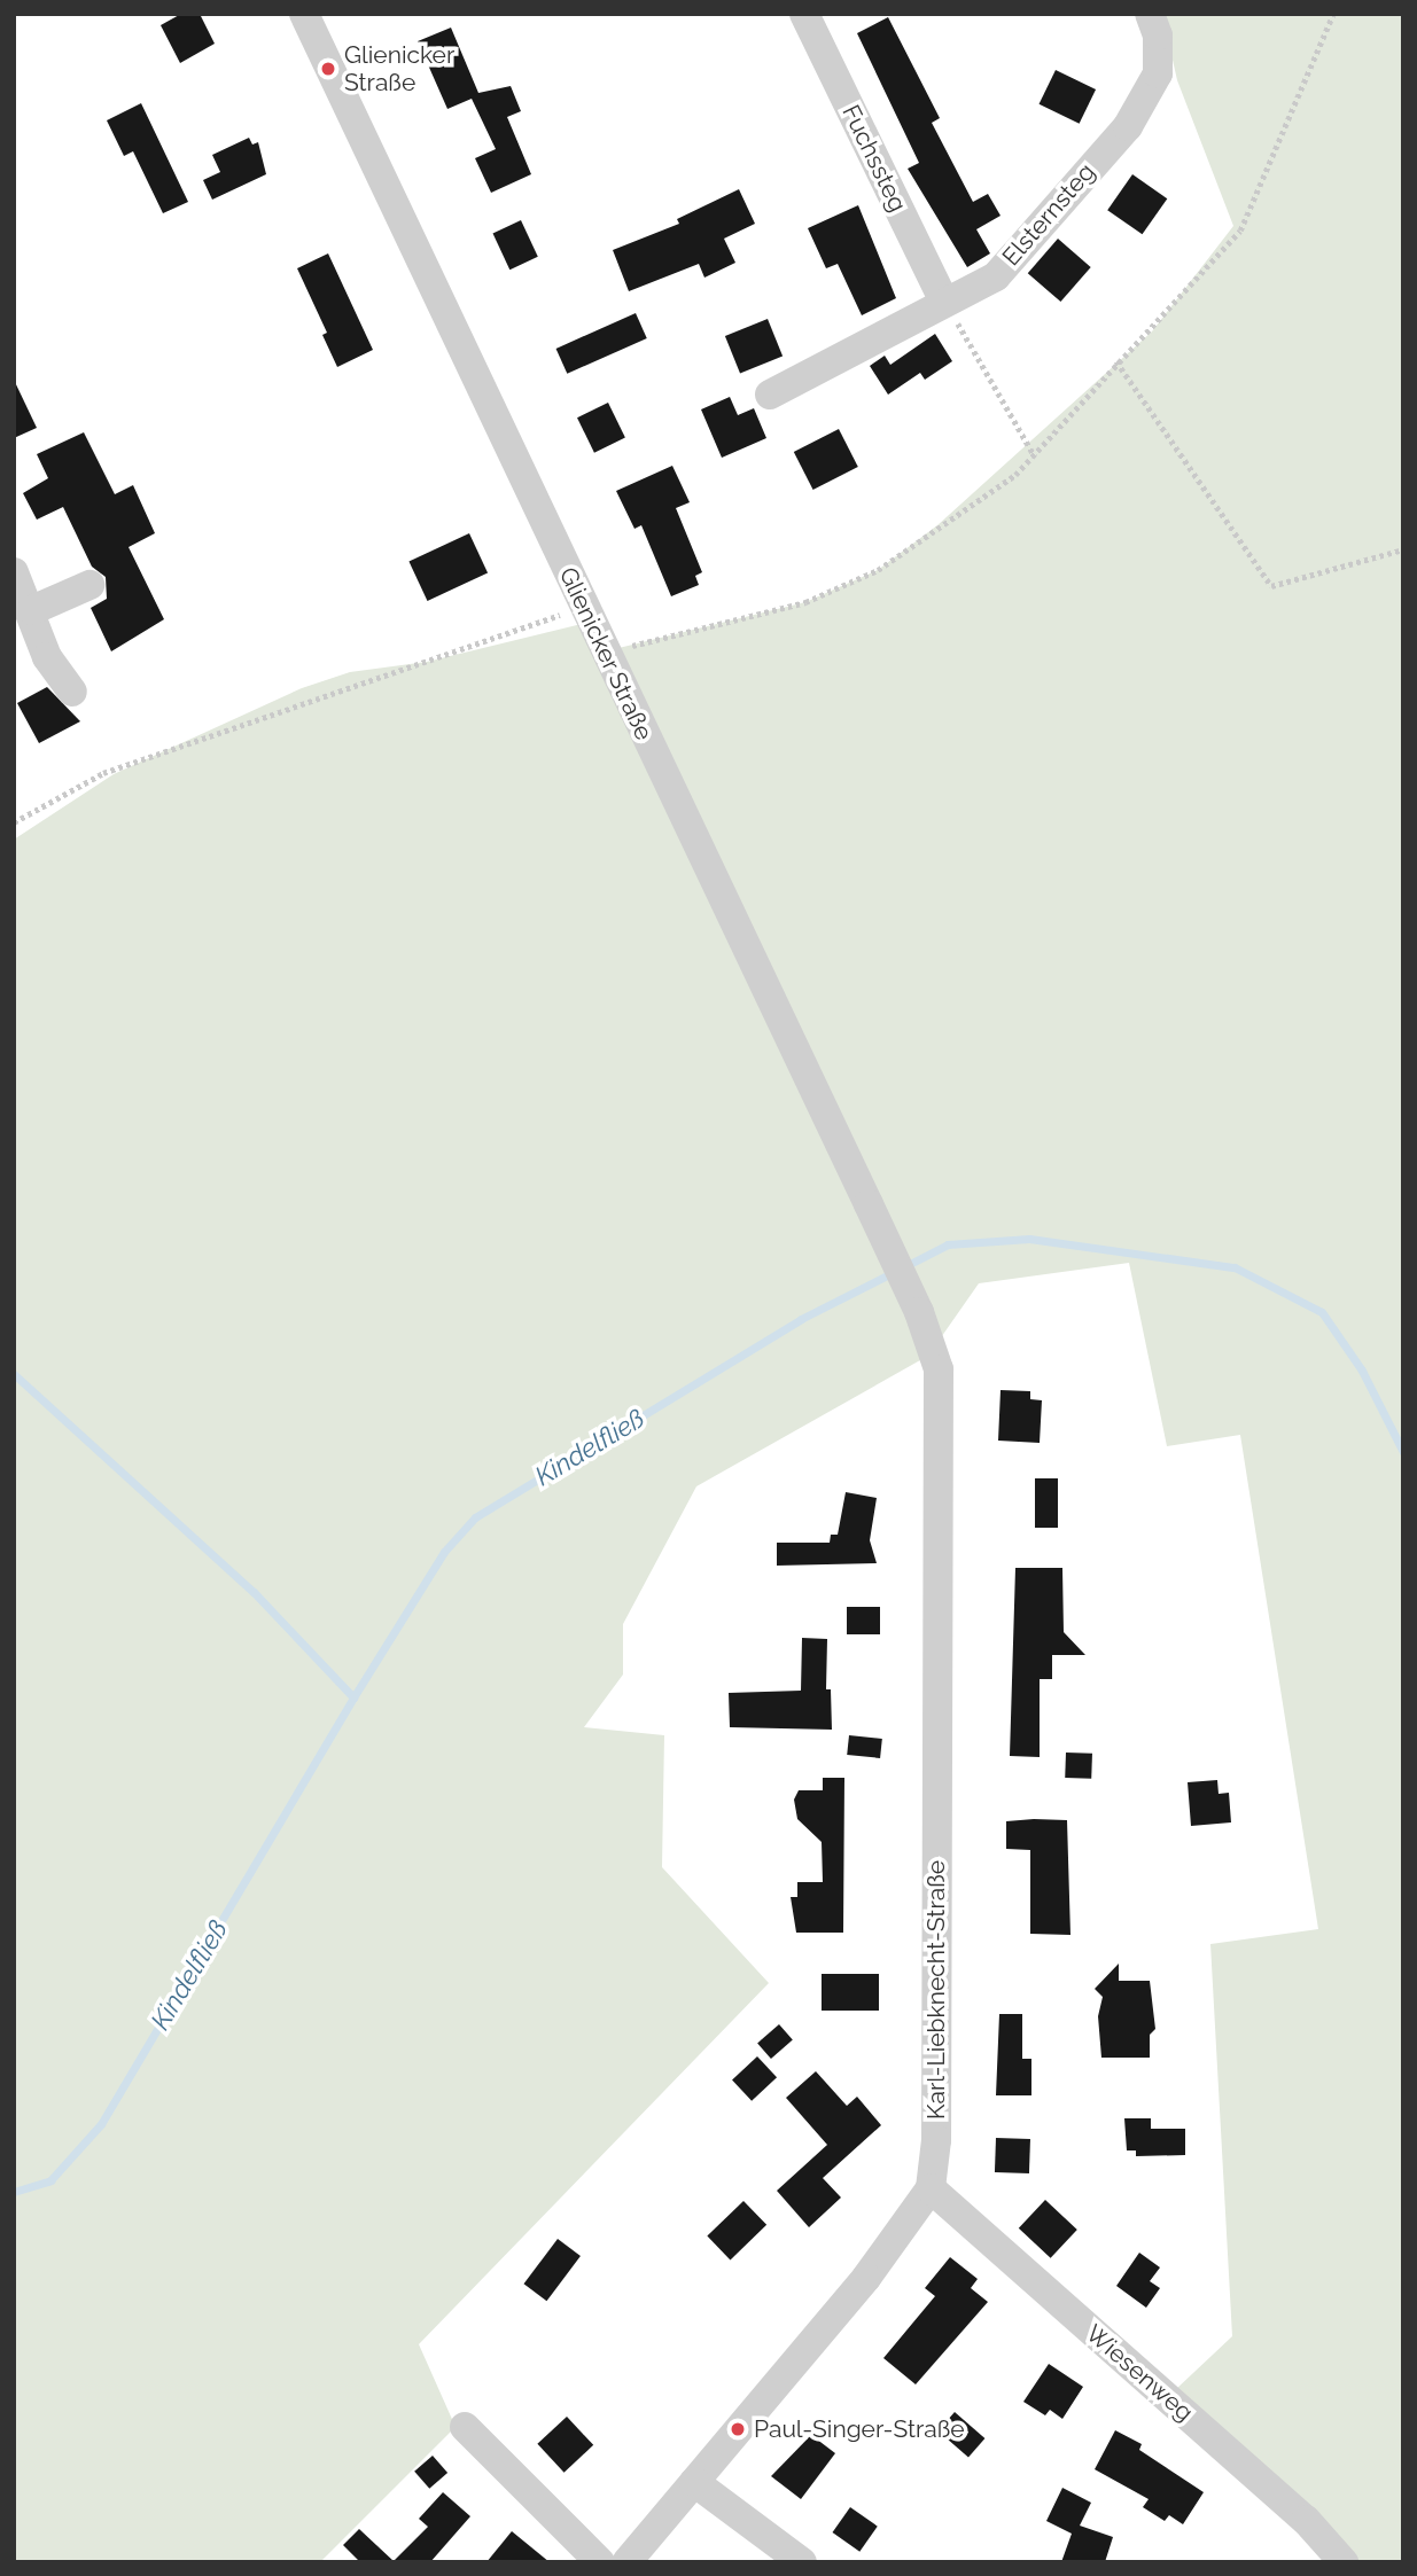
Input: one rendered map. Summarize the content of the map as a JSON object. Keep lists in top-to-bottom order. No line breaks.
{"streets":{"street":["Fuchssteg","Elsternsteg","Glienicker Straße","Karl-Liebknecht-Straße","Wiesenweg"]},"crossings":[["Fuchssteg","Elsternsteg"],["Glienicker Straße","Karl-Liebknecht-Straße"],["Karl-Liebknecht-Straße","Wiesenweg"]],"water":["Kindelfließ"],"places":["Glienicker Straße","Paul-Singer-Straße"]}
